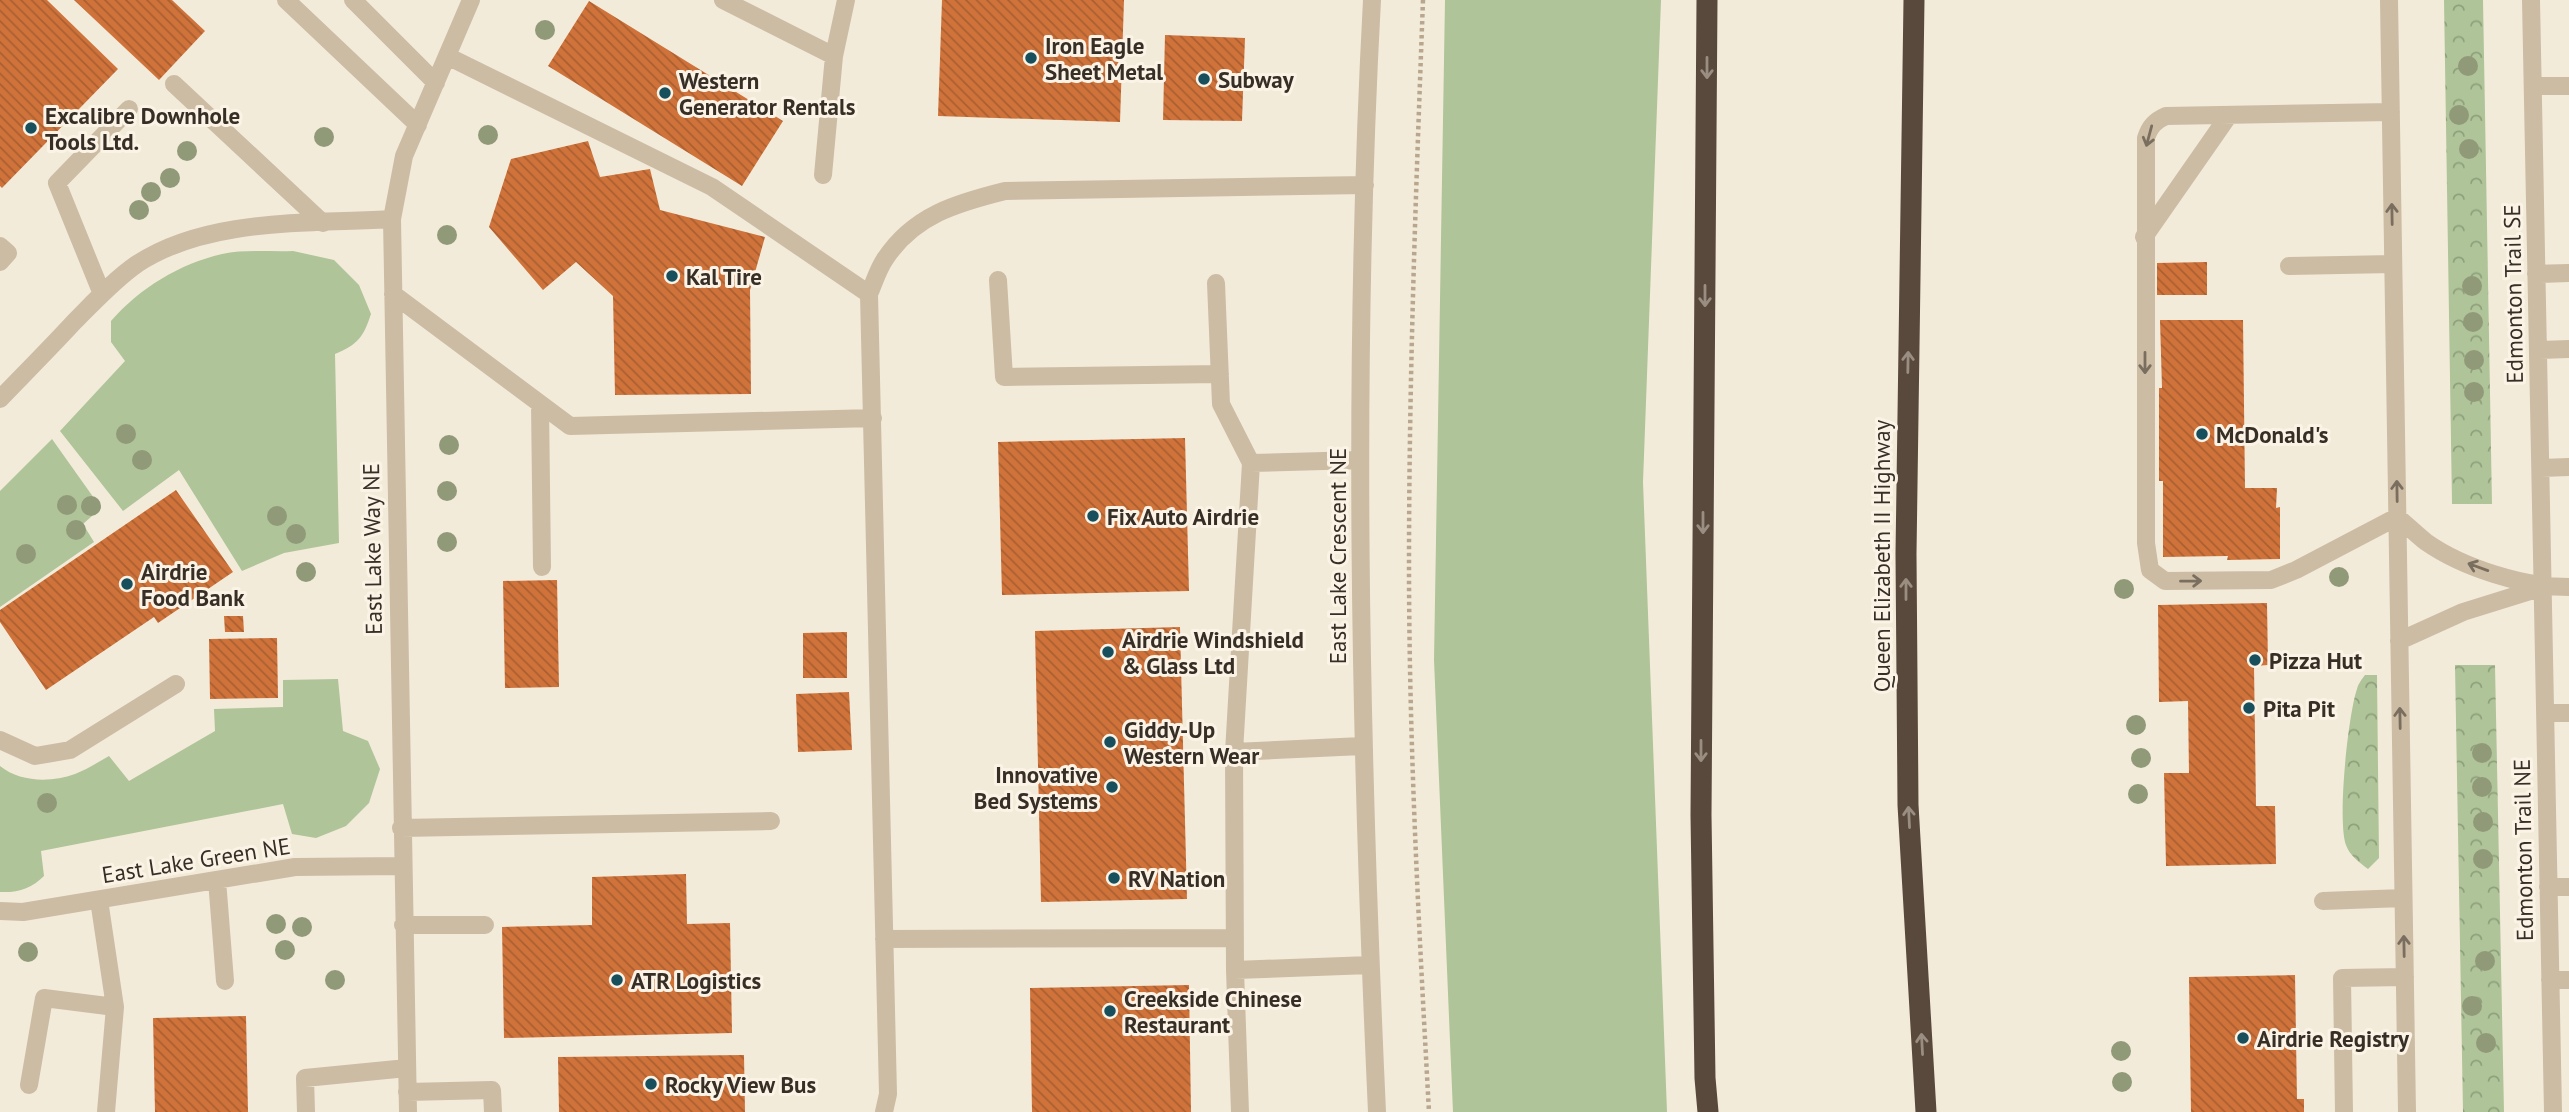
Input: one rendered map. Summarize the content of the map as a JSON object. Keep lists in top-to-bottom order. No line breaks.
{"streets":{"highway":["Queen Elizabeth II Highway"],"street":["Edmonton Trail SE","East Lake Way NE","East Lake Crescent NE","Edmonton Trail NE","East Lake Green NE"]},"crossings":[["Edmonton Trail SE","Edmonton Trail NE"],["East Lake Way NE","East Lake Green NE"]],"one_way":["Queen Elizabeth II Highway"],"places":["Iron Eagle Sheet Metal","Subway","Western Generator Rentals","Excalibre Downhole Tools Ltd.","Kal Tire","McDonald's","Fix Auto Airdrie","Airdrie Food Bank","Airdrie Windshield & Glass Ltd","Pizza Hut","Pita Pit","Giddy-Up Western Wear","Innovative Bed Systems","RV Nation","ATR Logistics","Creekside Chinese Restaurant","Airdrie Registry","Rocky View Bus"]}
